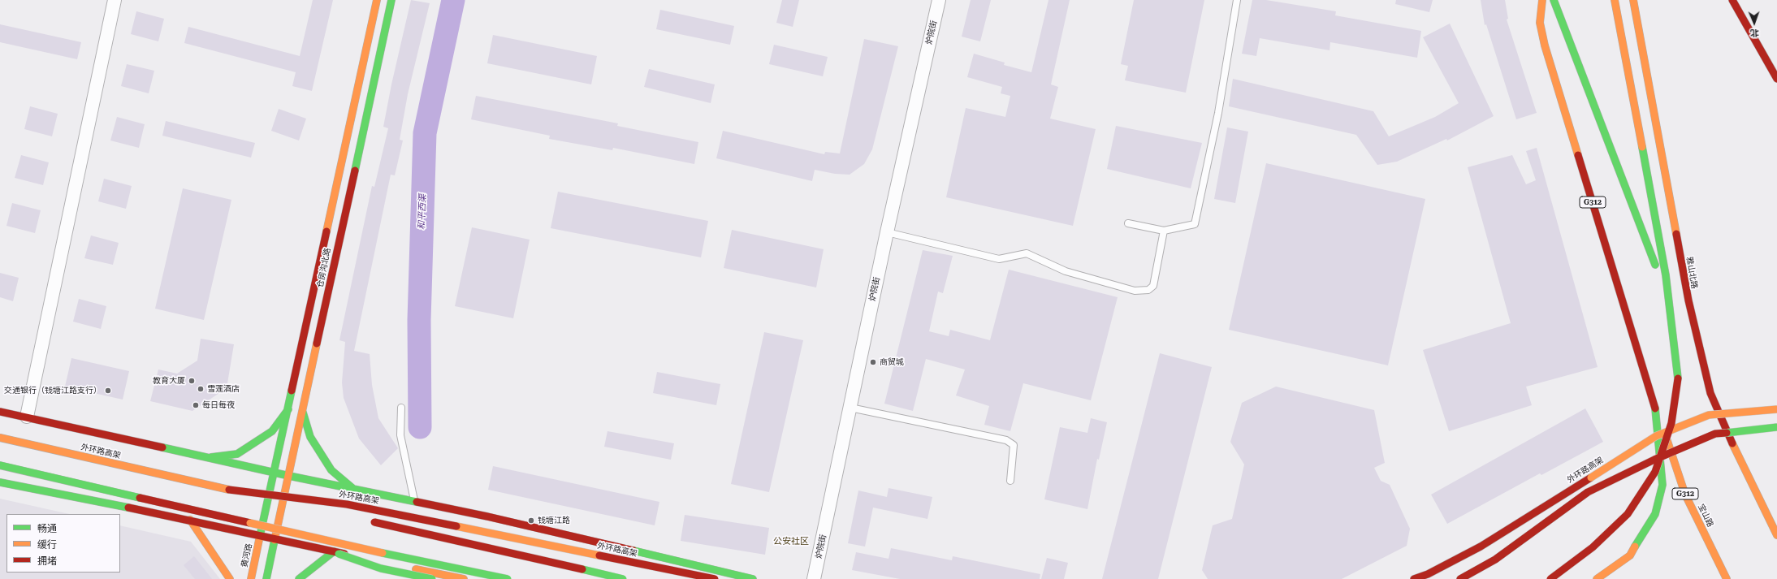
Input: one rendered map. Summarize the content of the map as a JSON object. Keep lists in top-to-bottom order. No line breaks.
{"streets":{"main road":["G312","仓房沟北路","雅山北路","外环路高架","宝山路","黄河路"],"street":["炉院街"]},"crossings":[["G312","宝山路"],["仓房沟北路","黄河路"]],"districts":["公安社区"],"water":["和平西渠"],"places":["商贸城","教育大厦","雪莲酒店","交通银行（钱塘江路支行）","每日每夜","钱塘江路"],"legend":["畅通","缓行","拥堵"],"north":"bottom"}
